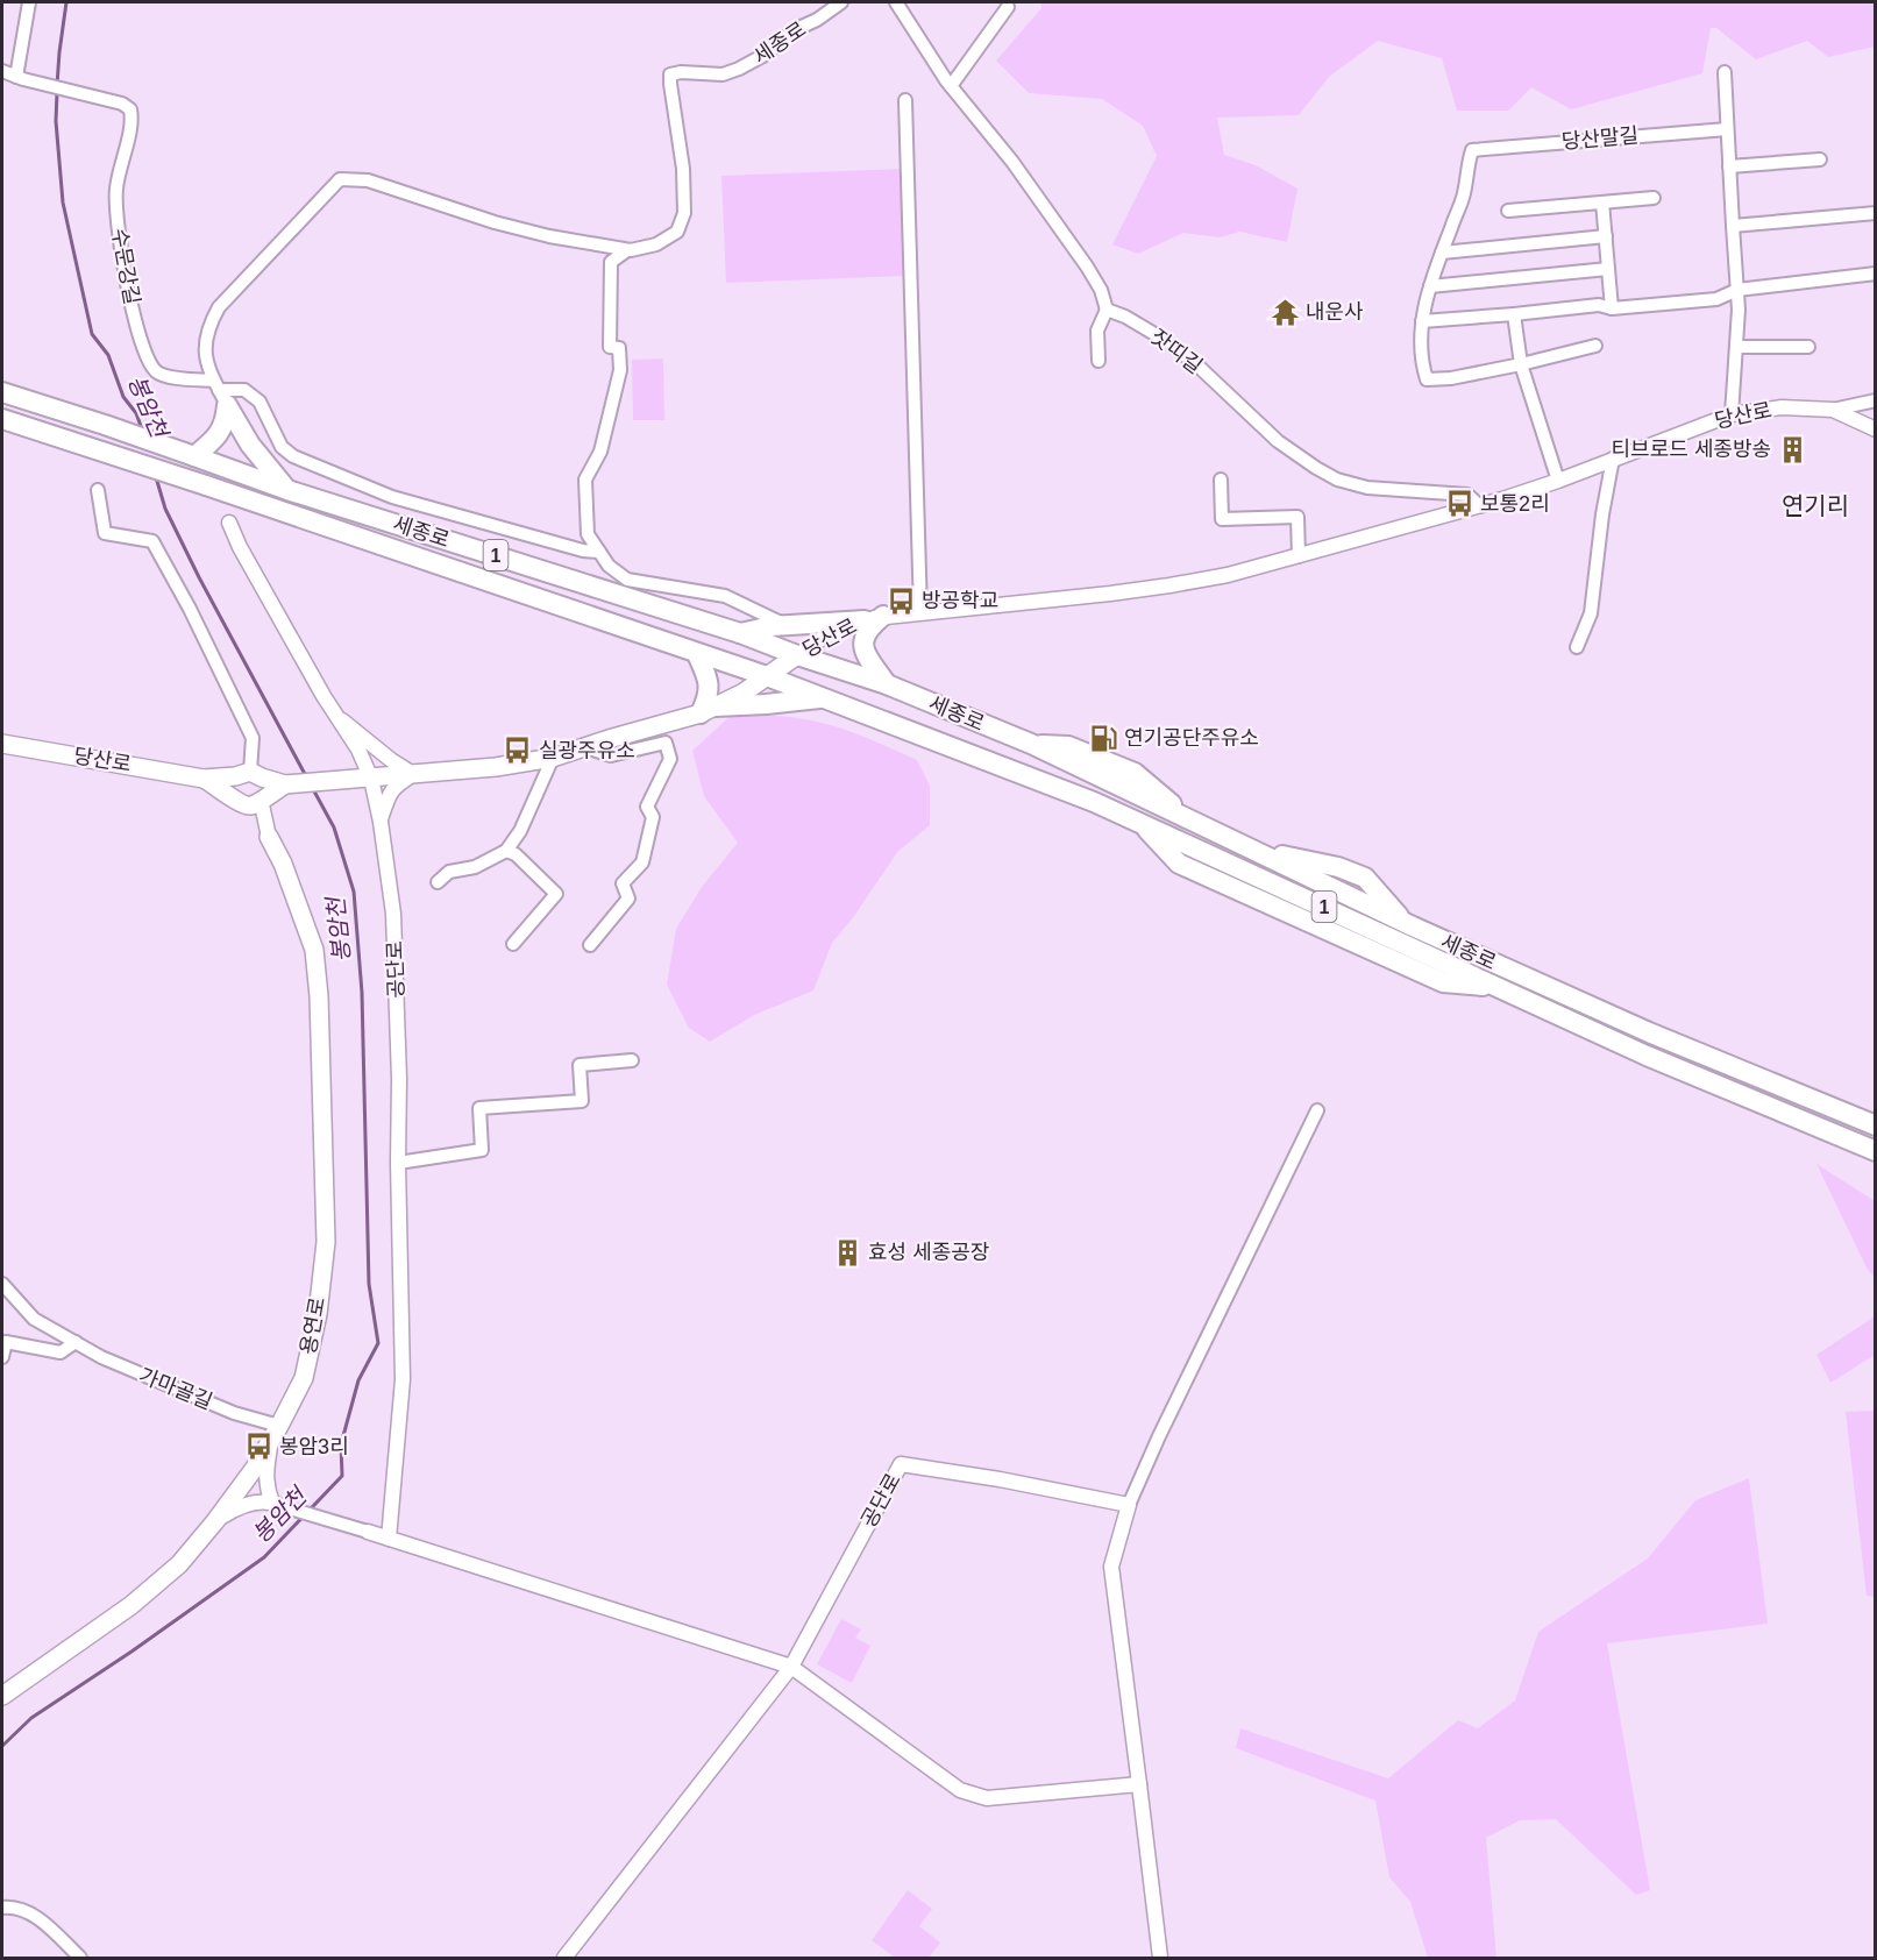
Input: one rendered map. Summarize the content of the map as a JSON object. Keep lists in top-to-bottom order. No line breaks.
{"streets":{"main road":["세종로","당산로","1","용연로"],"street":["당산말길","수문강길","잣띠길","공단로","가마골길"]},"crossings":[["세종로","수문강길"],["세종로","당산로"],["잣띠길","당산로"],["당산로","공단로"],["용연로","가마골길"]],"districts":["연기리"],"water":["봉암천"],"places":{"temple":["내운사"],"building":["티브로드 세종방송","효성 세종공장"],"bus stop":["보통2리","방공학교","실광주유소","봉암3리"],"fuel station":["연기공단주유소"]}}
